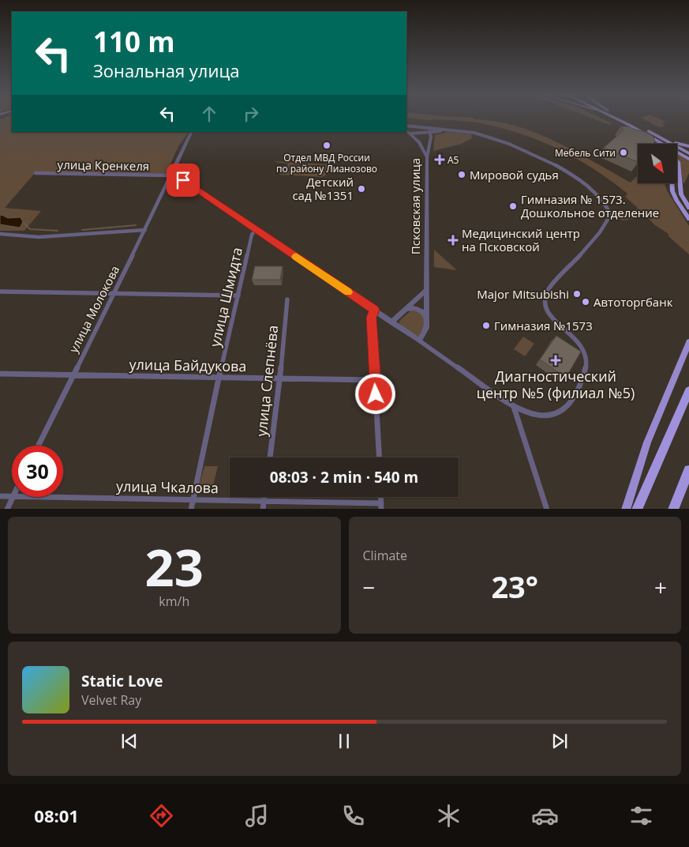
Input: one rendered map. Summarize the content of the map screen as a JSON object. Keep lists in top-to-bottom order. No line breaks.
{"streets":{"street":["улица Кренкеля","Псковская улица","улица Шмидта","улица Молокова","улица Байдукова","улица Слепнёва","улица Чкалова"]},"crossings":[["улица Кренкеля","улица Молокова"],["улица Шмидта","улица Байдукова"],["улица Шмидта","улица Чкалова"],["улица Молокова","улица Байдукова"],["улица Байдукова","улица Слепнёва"]],"places":{"other":["Отдел МВД России по району Лианозово","Мебель Сити","Мировой судья","Детский сад №1351","Гимназия № 1573. Дошкольное отделение","Major Mitsubishi","Автоторгбанк","Гимназия №1573"],"health":["А5","Медицинский центр на Псковской","Диагностический центр №5 (филиал №5)"]},"north":"bottom right","page":{"turn":["110 m","Зональная улица"],"limit":"30","trip":"08:03 · 2 min · 540 m","tile":[["23","km/h"],"Climate"],"heat":["−","23°","+"],"song":["Static Love","Velvet Ray"],"tabs":"08:01"}}
